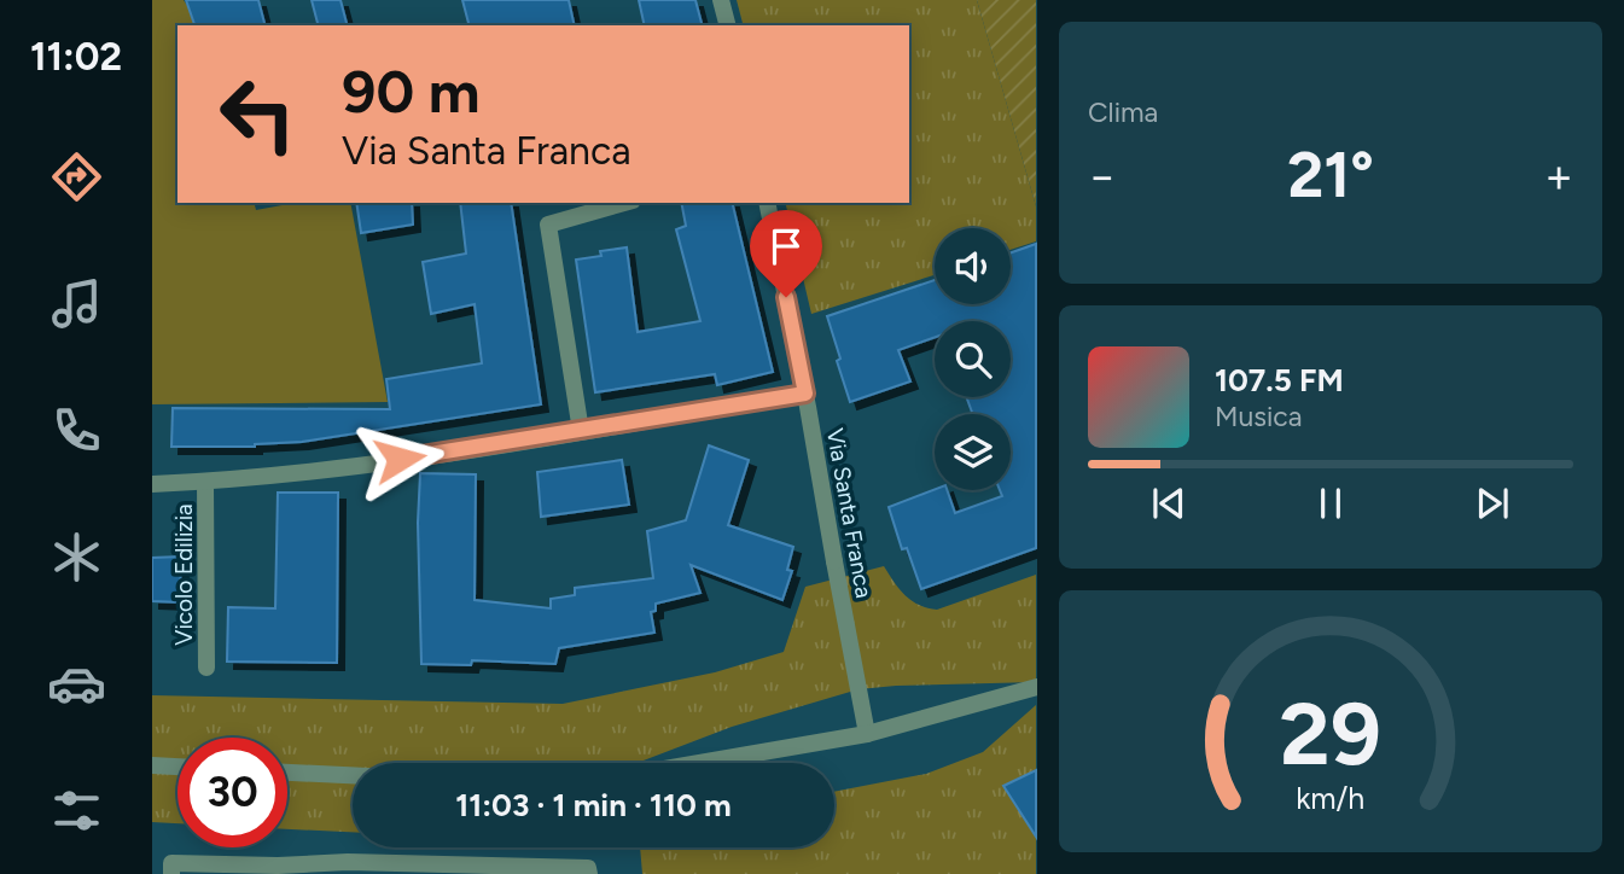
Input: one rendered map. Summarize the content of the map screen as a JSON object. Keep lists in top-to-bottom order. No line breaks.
{"streets":{"street":["Via Santa Franca","Vicolo Edilizia"]},"crossings":[["Via Santa Franca","Vicolo Edilizia"]],"page":{"tabs":"11:02","tile":"Clima","turn":["90 m","Via Santa Franca"],"heat":["−","21°","+"],"song":["107.5 FM","Musica"],"limit":"30","trip":"11:03 · 1 min · 110 m","gauge":["29","km/h"]}}
